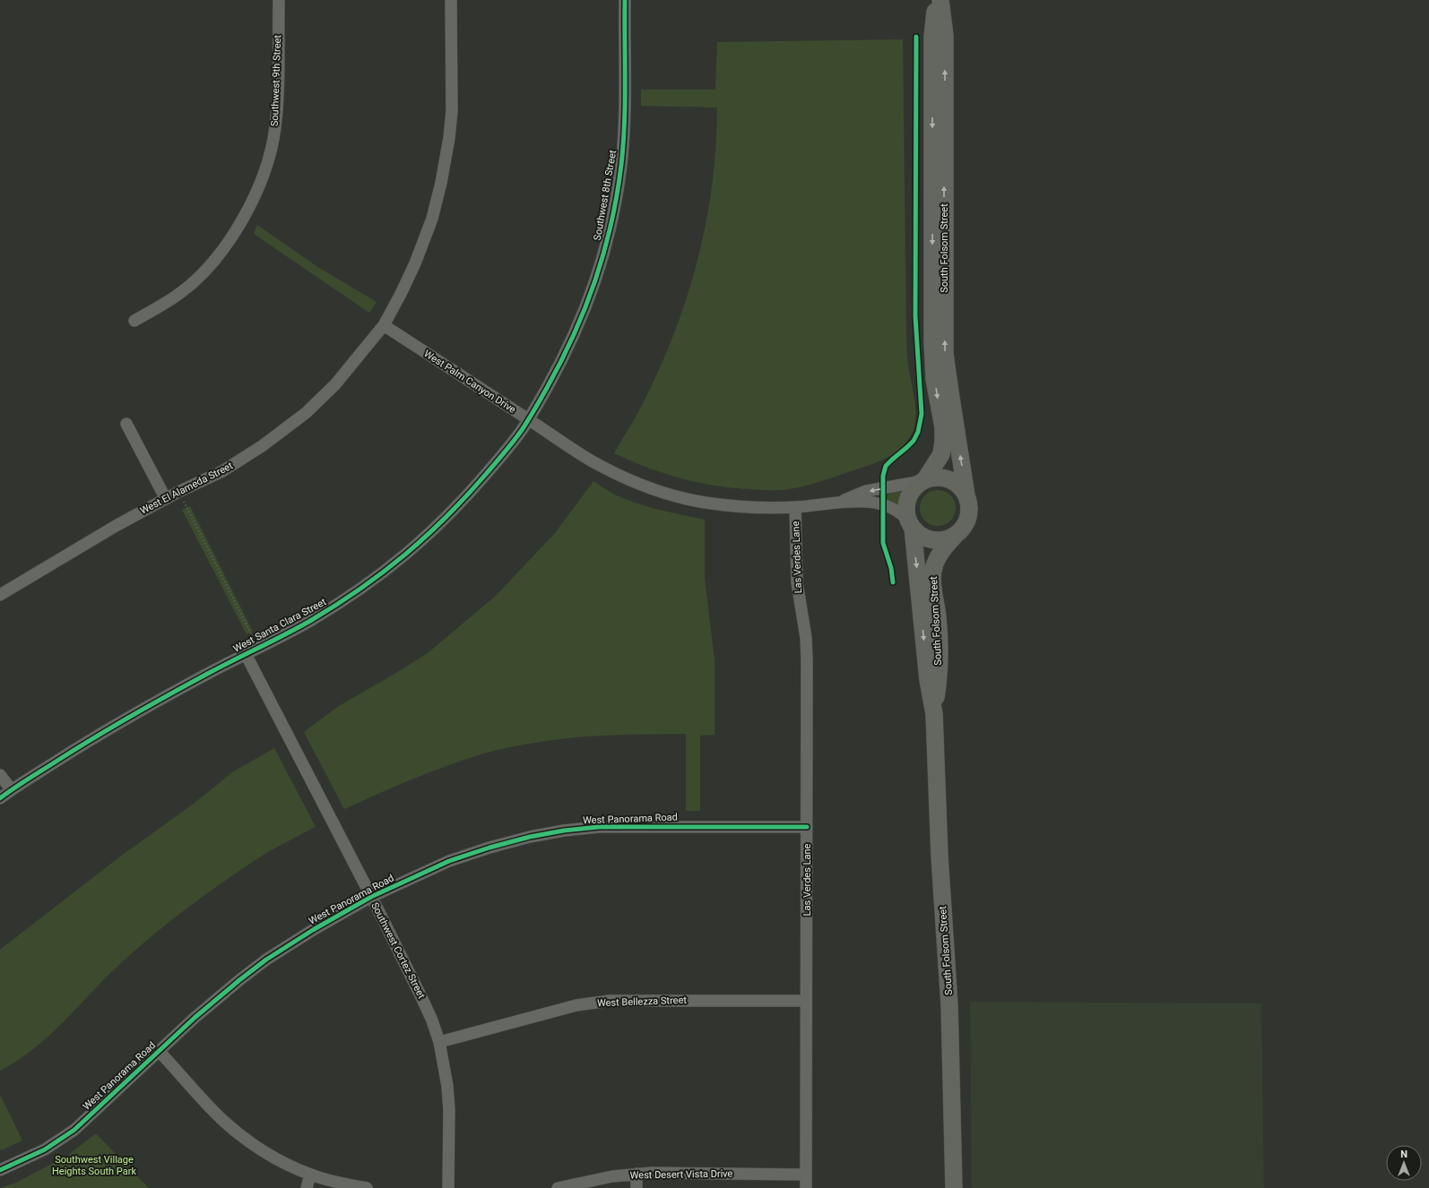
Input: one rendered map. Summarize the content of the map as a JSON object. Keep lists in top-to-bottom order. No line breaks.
{"streets":{"street":["Southwest 9th Street","Southwest 8th Street","South Folsom Street","West Palm Canyon Drive","West El Alameda Street","Las Verdes Lane","West Santa Clara Street","West Panorama Road","Southwest Cortez Street","West Bellezza Street","West Desert Vista Drive"]},"crossings":[["Southwest 8th Street","West Palm Canyon Drive"],["Southwest 8th Street","West Santa Clara Street"],["South Folsom Street","West Palm Canyon Drive"],["West Palm Canyon Drive","West El Alameda Street"],["West Palm Canyon Drive","Las Verdes Lane"],["West Palm Canyon Drive","West Santa Clara Street"],["Las Verdes Lane","West Panorama Road"],["Las Verdes Lane","West Bellezza Street"],["Las Verdes Lane","West Desert Vista Drive"],["West Santa Clara Street","Southwest Cortez Street"],["West Panorama Road","Southwest Cortez Street"],["Southwest Cortez Street","West Bellezza Street"]],"parks":["Southwest Village Heights South Park"],"north":"top"}
